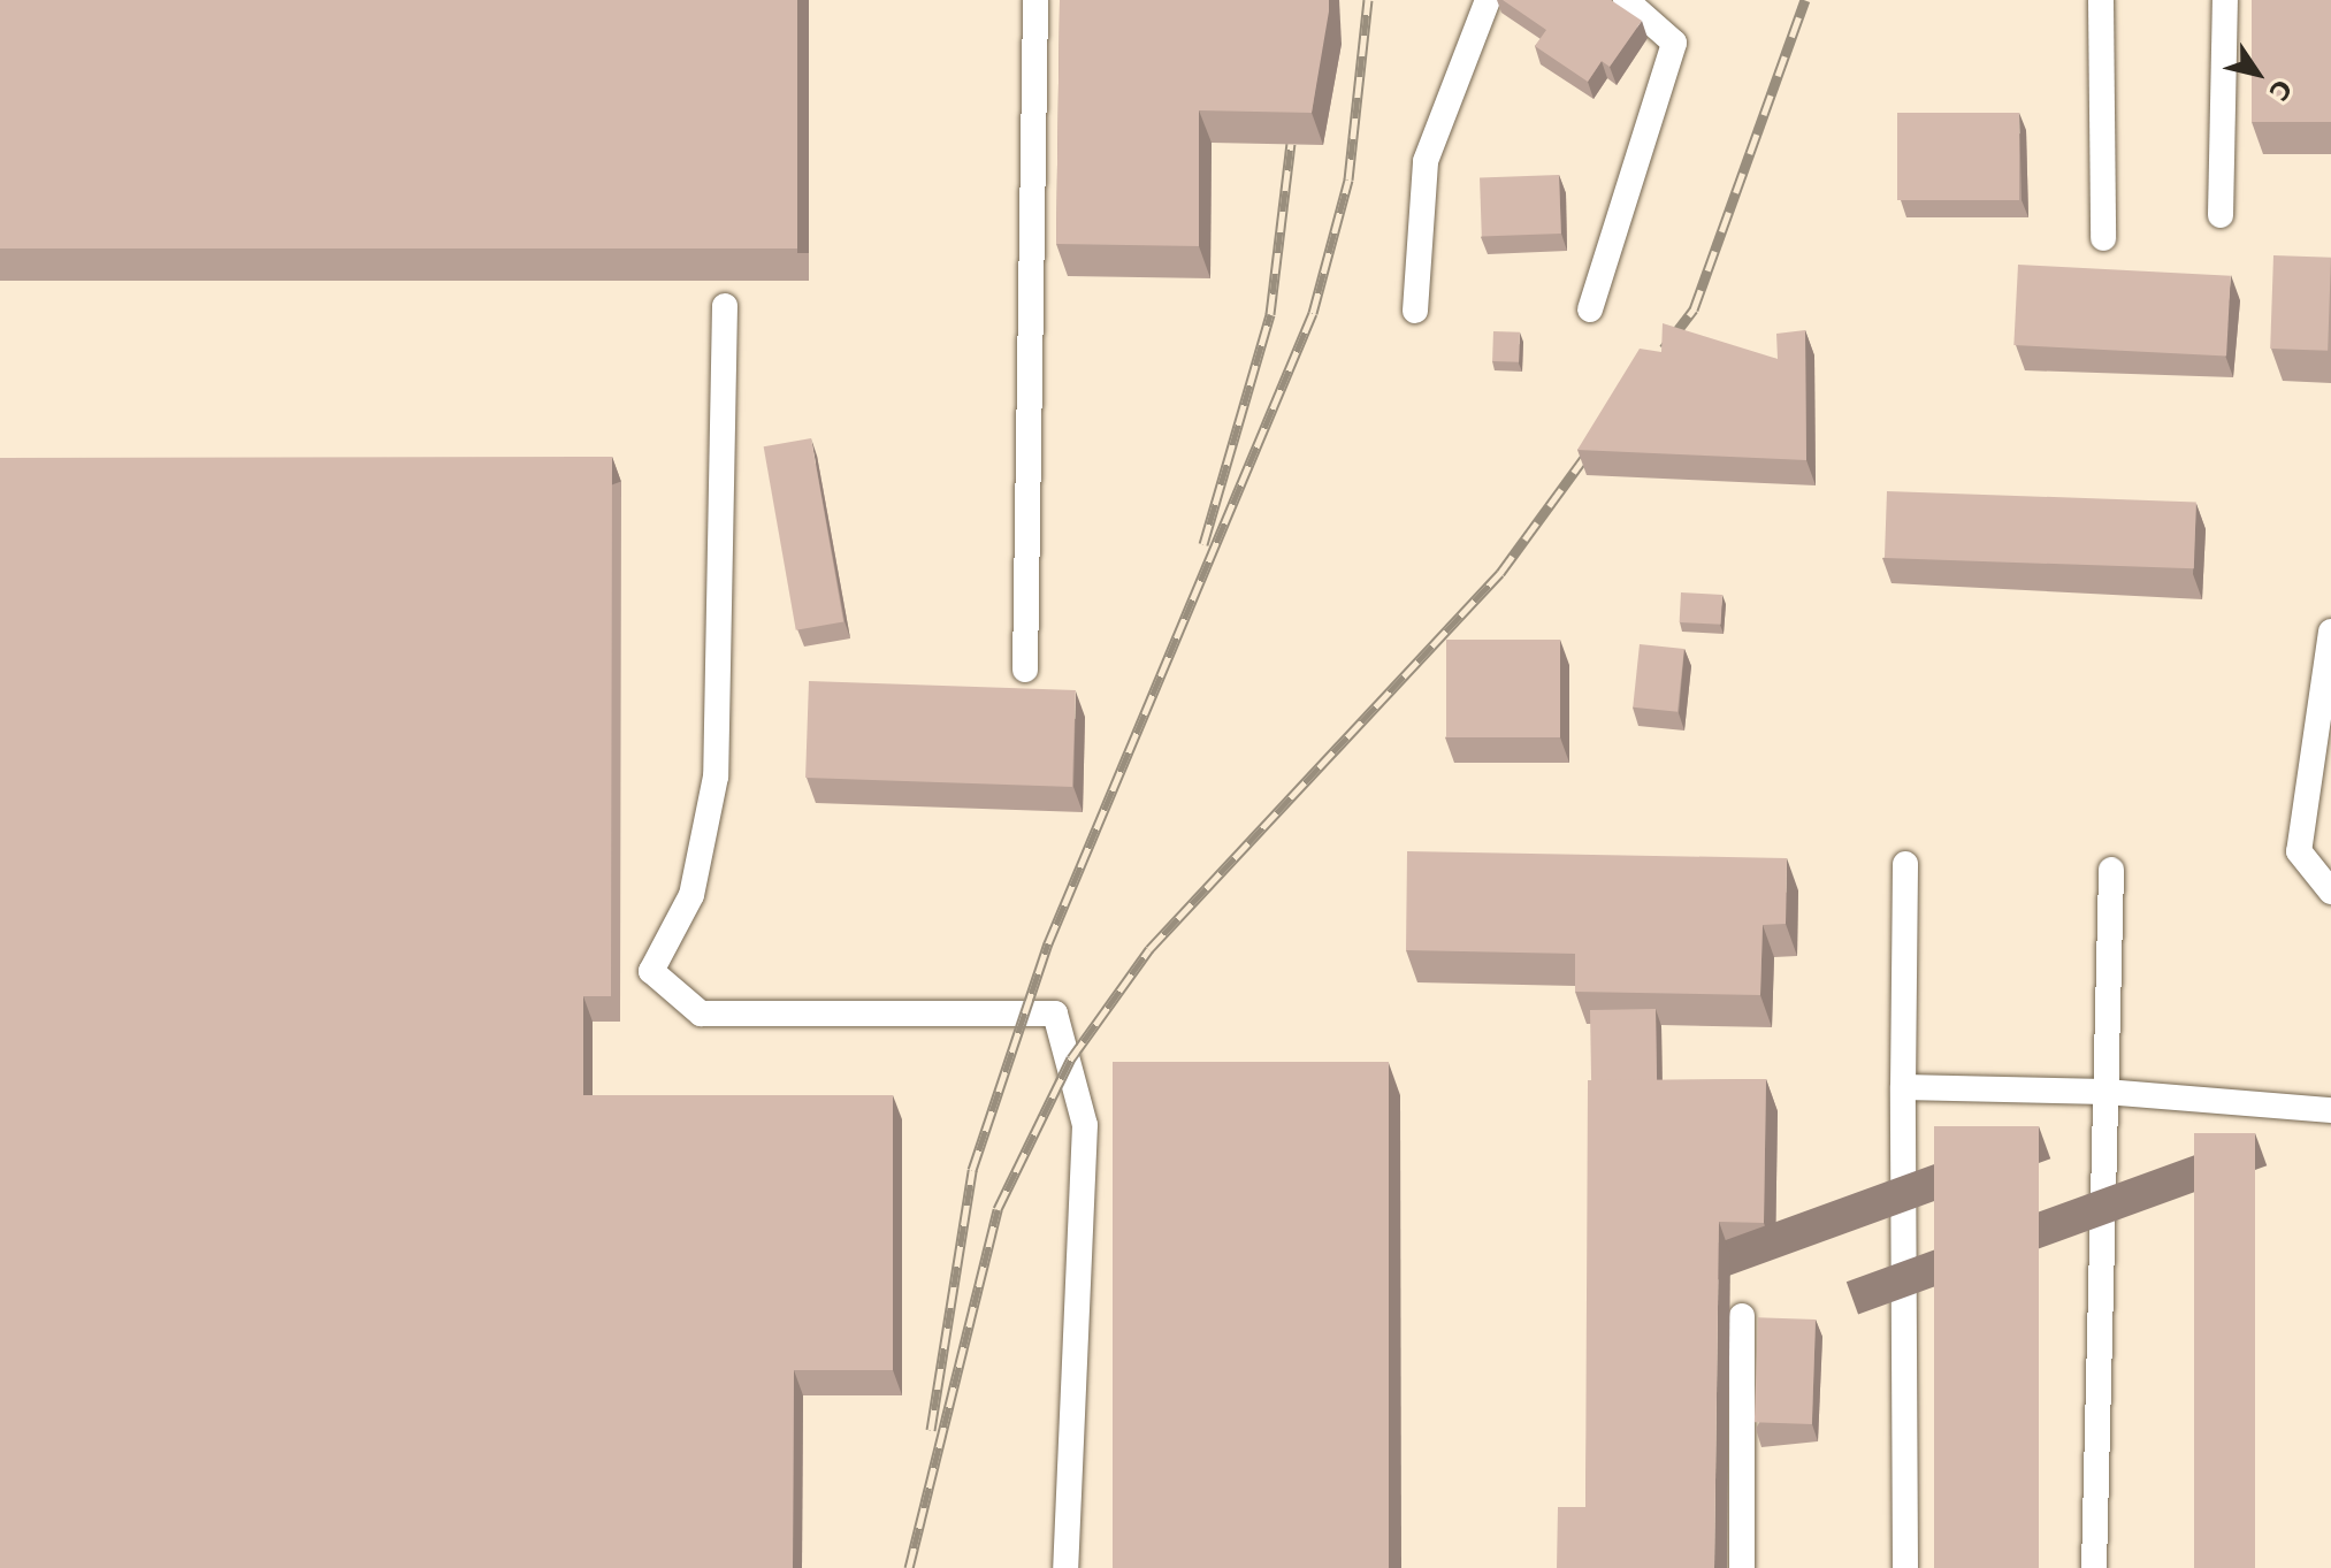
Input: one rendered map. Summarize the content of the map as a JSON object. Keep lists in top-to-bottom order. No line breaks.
{"north":"bottom right"}
